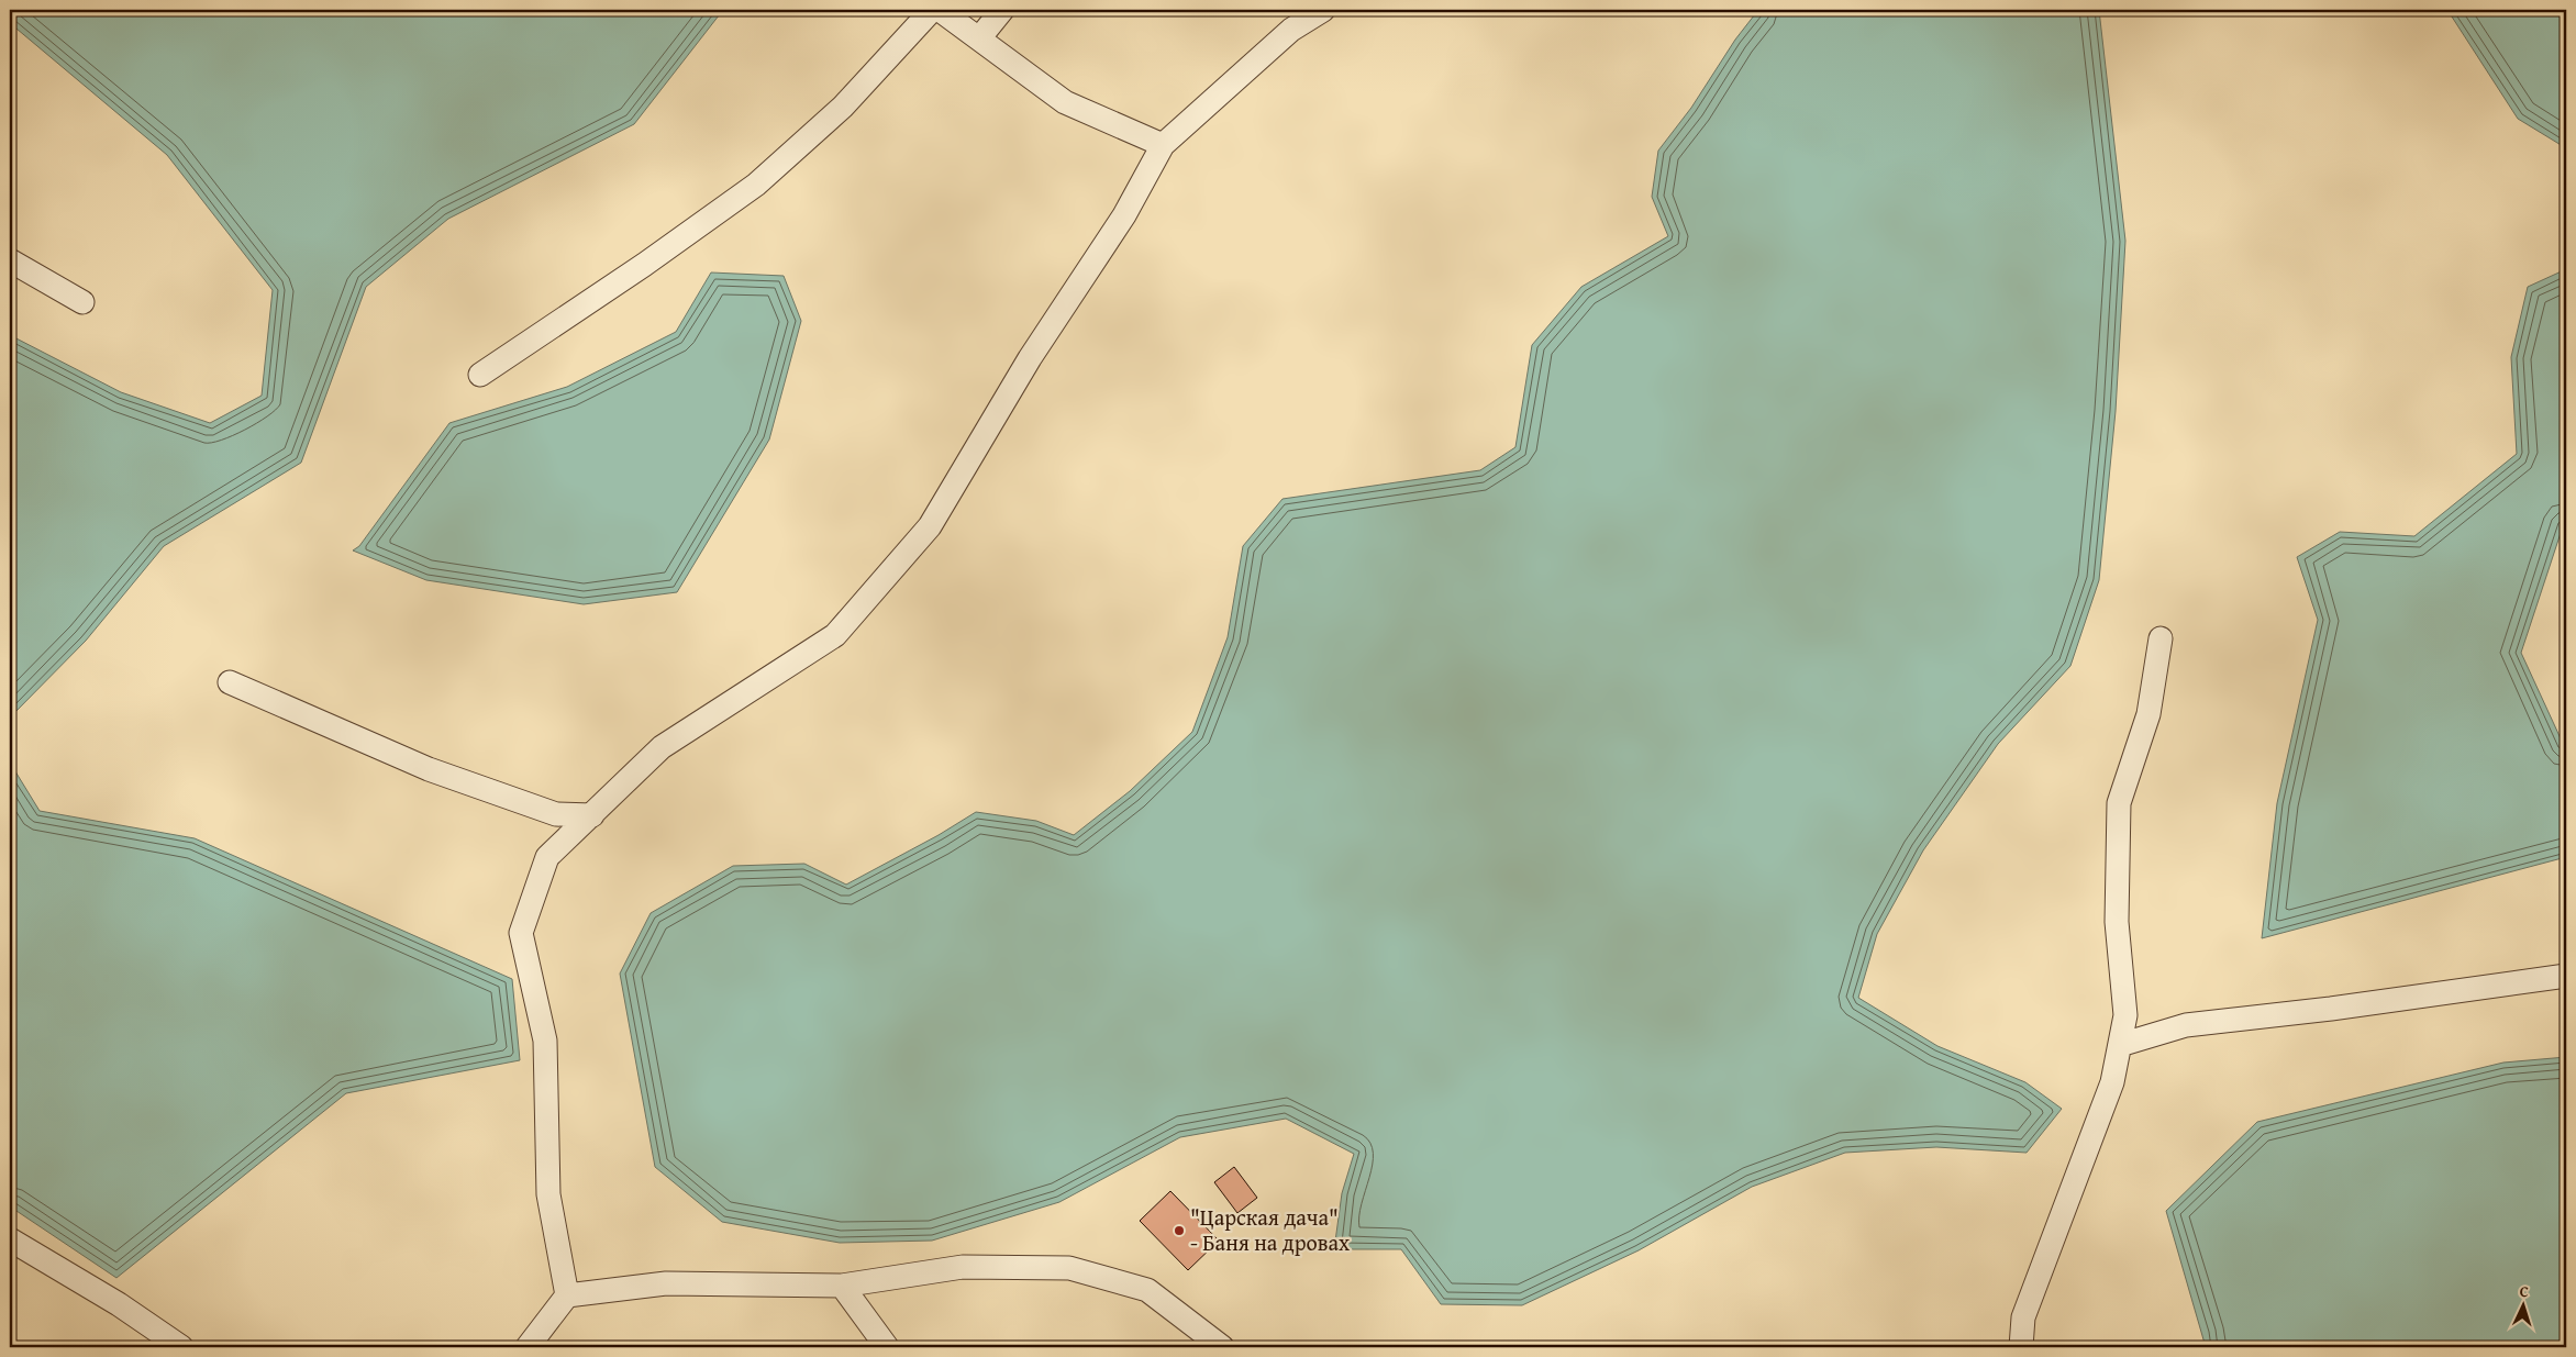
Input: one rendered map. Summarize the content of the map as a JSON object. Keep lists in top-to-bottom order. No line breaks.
{"places":["\"Царская дача\" - Баня на дровах"],"north":"top"}
